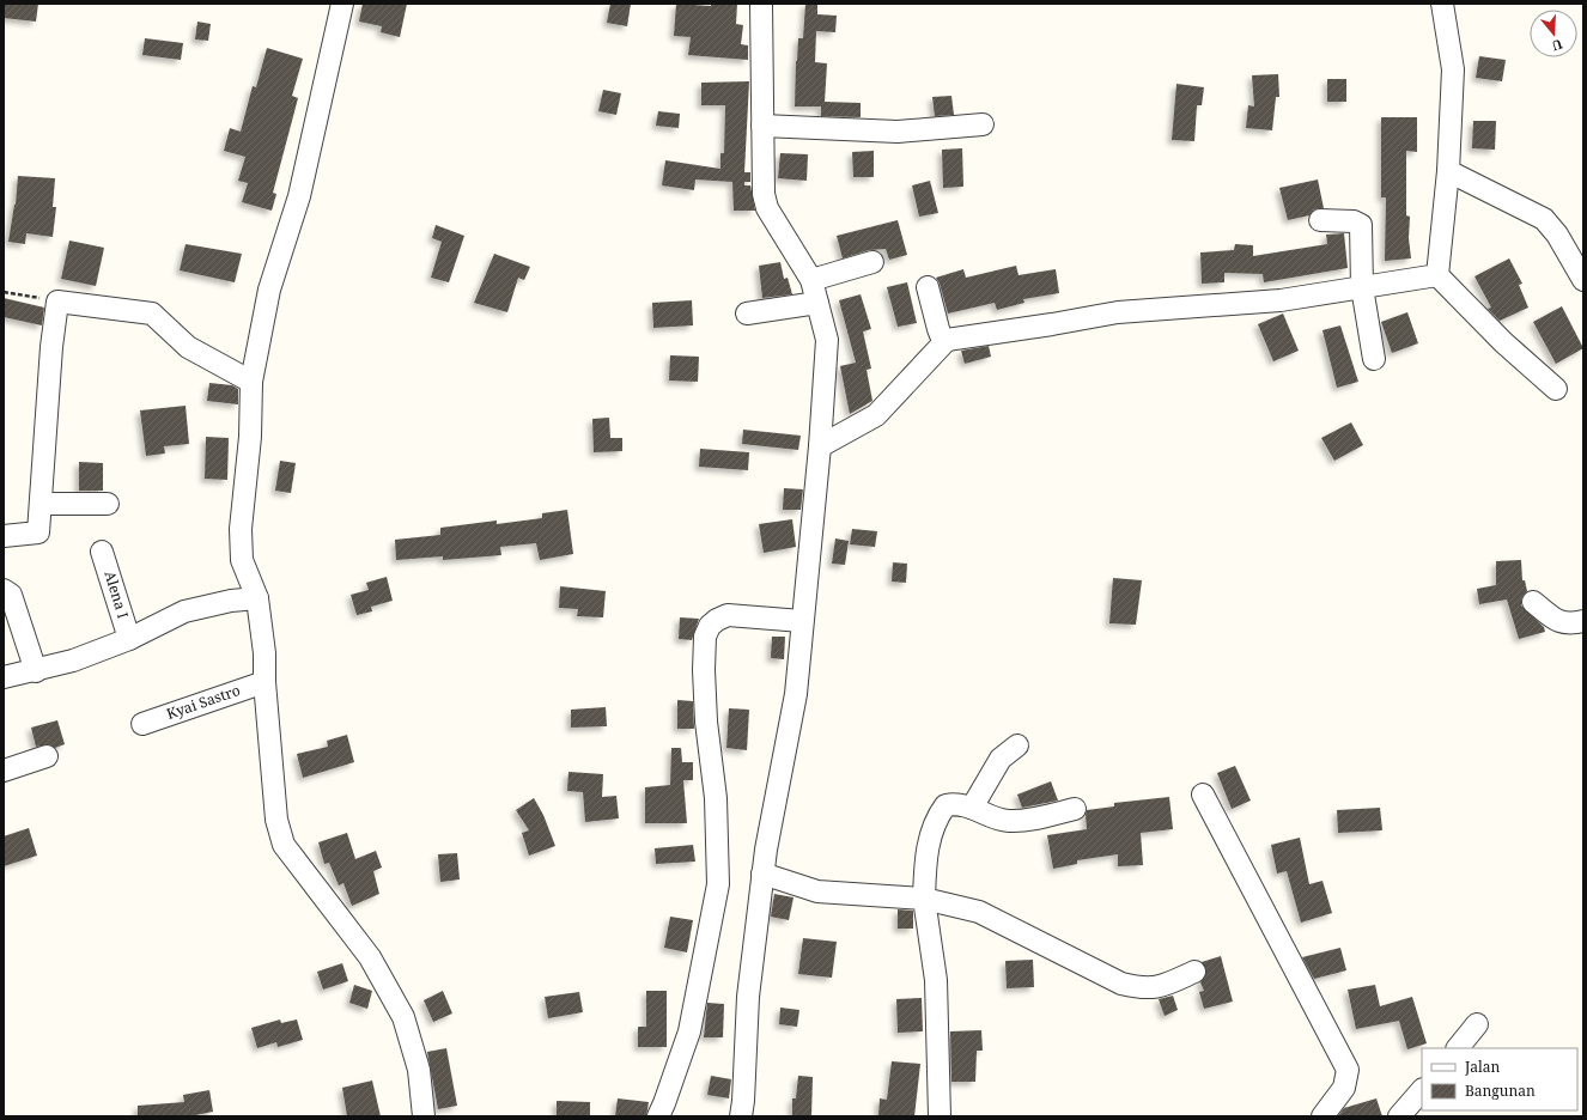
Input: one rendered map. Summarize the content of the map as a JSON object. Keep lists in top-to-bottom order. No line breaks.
{"streets":{"street":["Alena I","Kyai Sastro"]},"legend":["Jalan","Bangunan"],"north":"bottom"}
